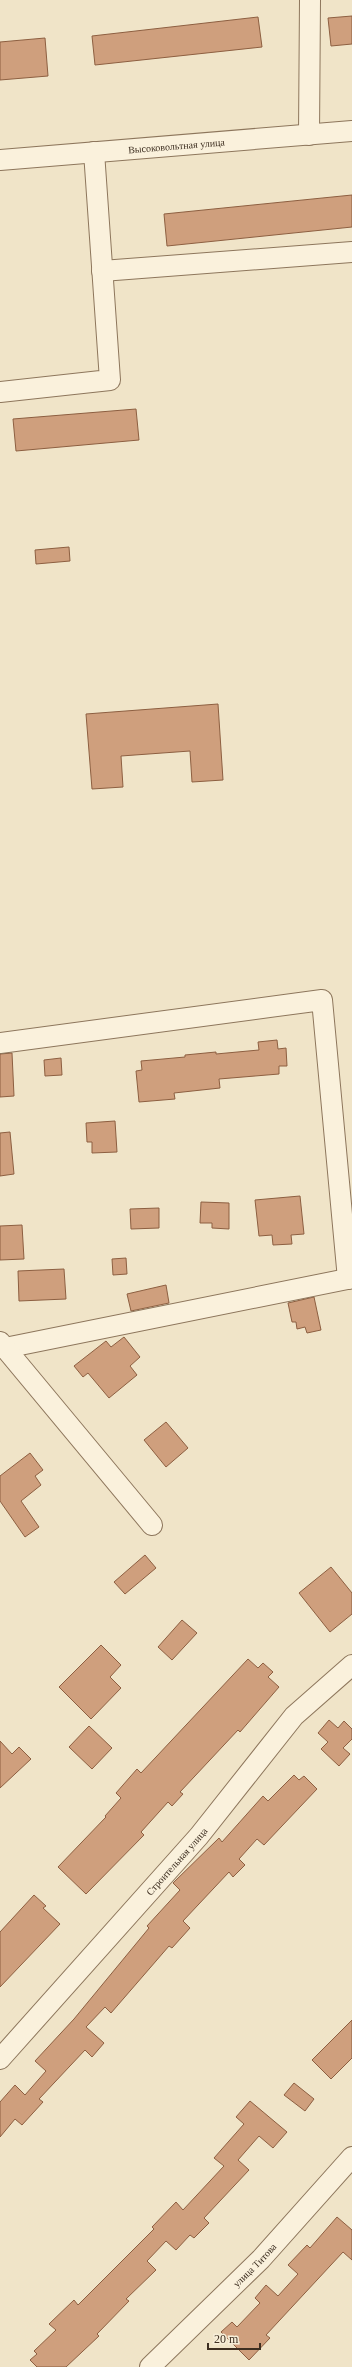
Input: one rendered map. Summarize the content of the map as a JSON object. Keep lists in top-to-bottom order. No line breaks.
{"streets":{"street":["Высоковольтная улица","Строительная улица","улица Титова"]},"scale_bar":"20 m"}
